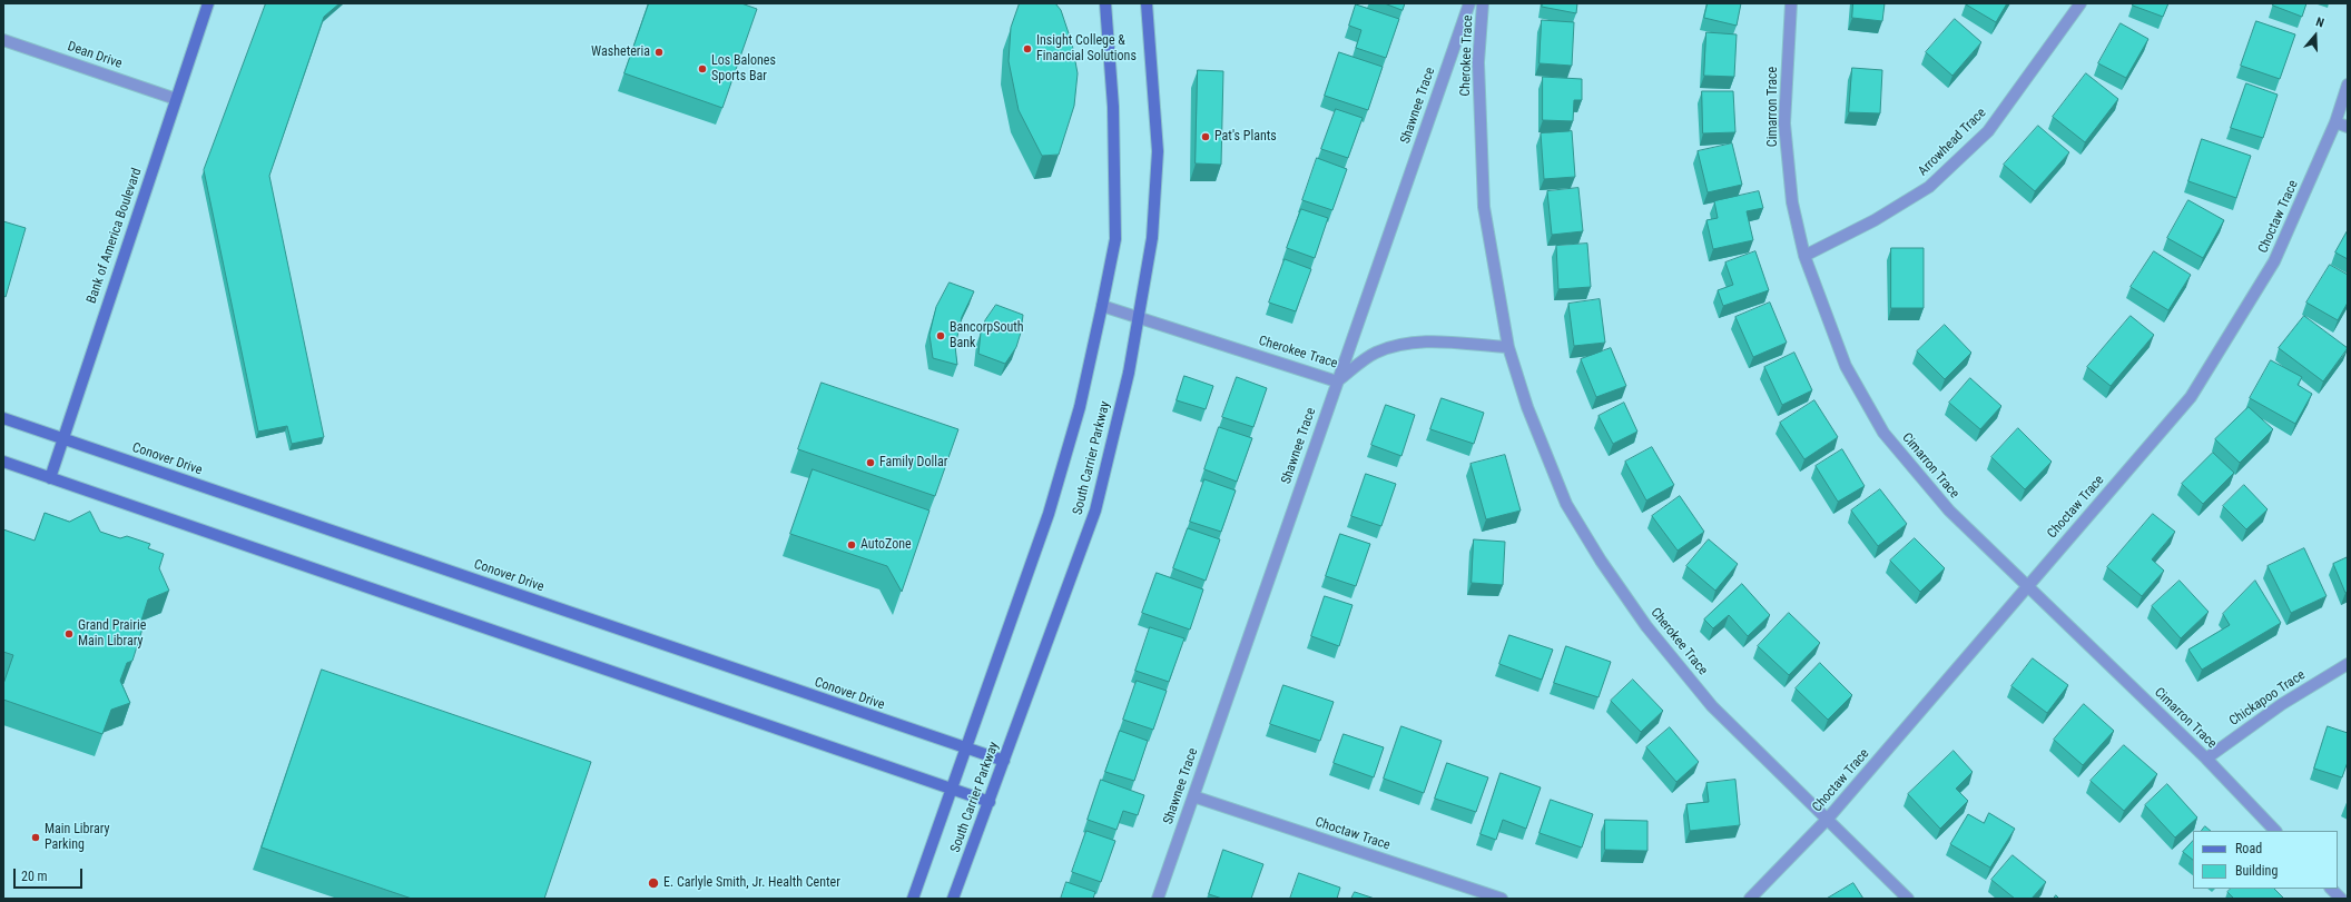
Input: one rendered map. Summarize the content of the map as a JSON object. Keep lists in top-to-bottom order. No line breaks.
{"streets":{"street":["Dean Drive","Cherokee Trace","Shawnee Trace","Cimarron Trace","Arrowhead Trace","Choctaw Trace","Bank of America Boulevard","South Carrier Parkway","Conover Drive","Chickapoo Trace"]},"crossings":[["Dean Drive","Bank of America Boulevard"],["Cherokee Trace","Shawnee Trace"],["Cherokee Trace","Choctaw Trace"],["Cherokee Trace","South Carrier Parkway"],["Shawnee Trace","Choctaw Trace"],["Cimarron Trace","Arrowhead Trace"],["Cimarron Trace","Choctaw Trace"],["Cimarron Trace","Chickapoo Trace"],["Bank of America Boulevard","Conover Drive"],["South Carrier Parkway","Conover Drive"]],"places":["Insight College & Financial Solutions","Washeteria","Los Balones Sports Bar","Pat's Plants","BancorpSouth Bank","Family Dollar","AutoZone","Grand Prairie Main Library","Main Library Parking","E. Carlyle Smith, Jr. Health Center"],"legend":["Road","Building"],"scale_bar":"20 m","north":"top"}
